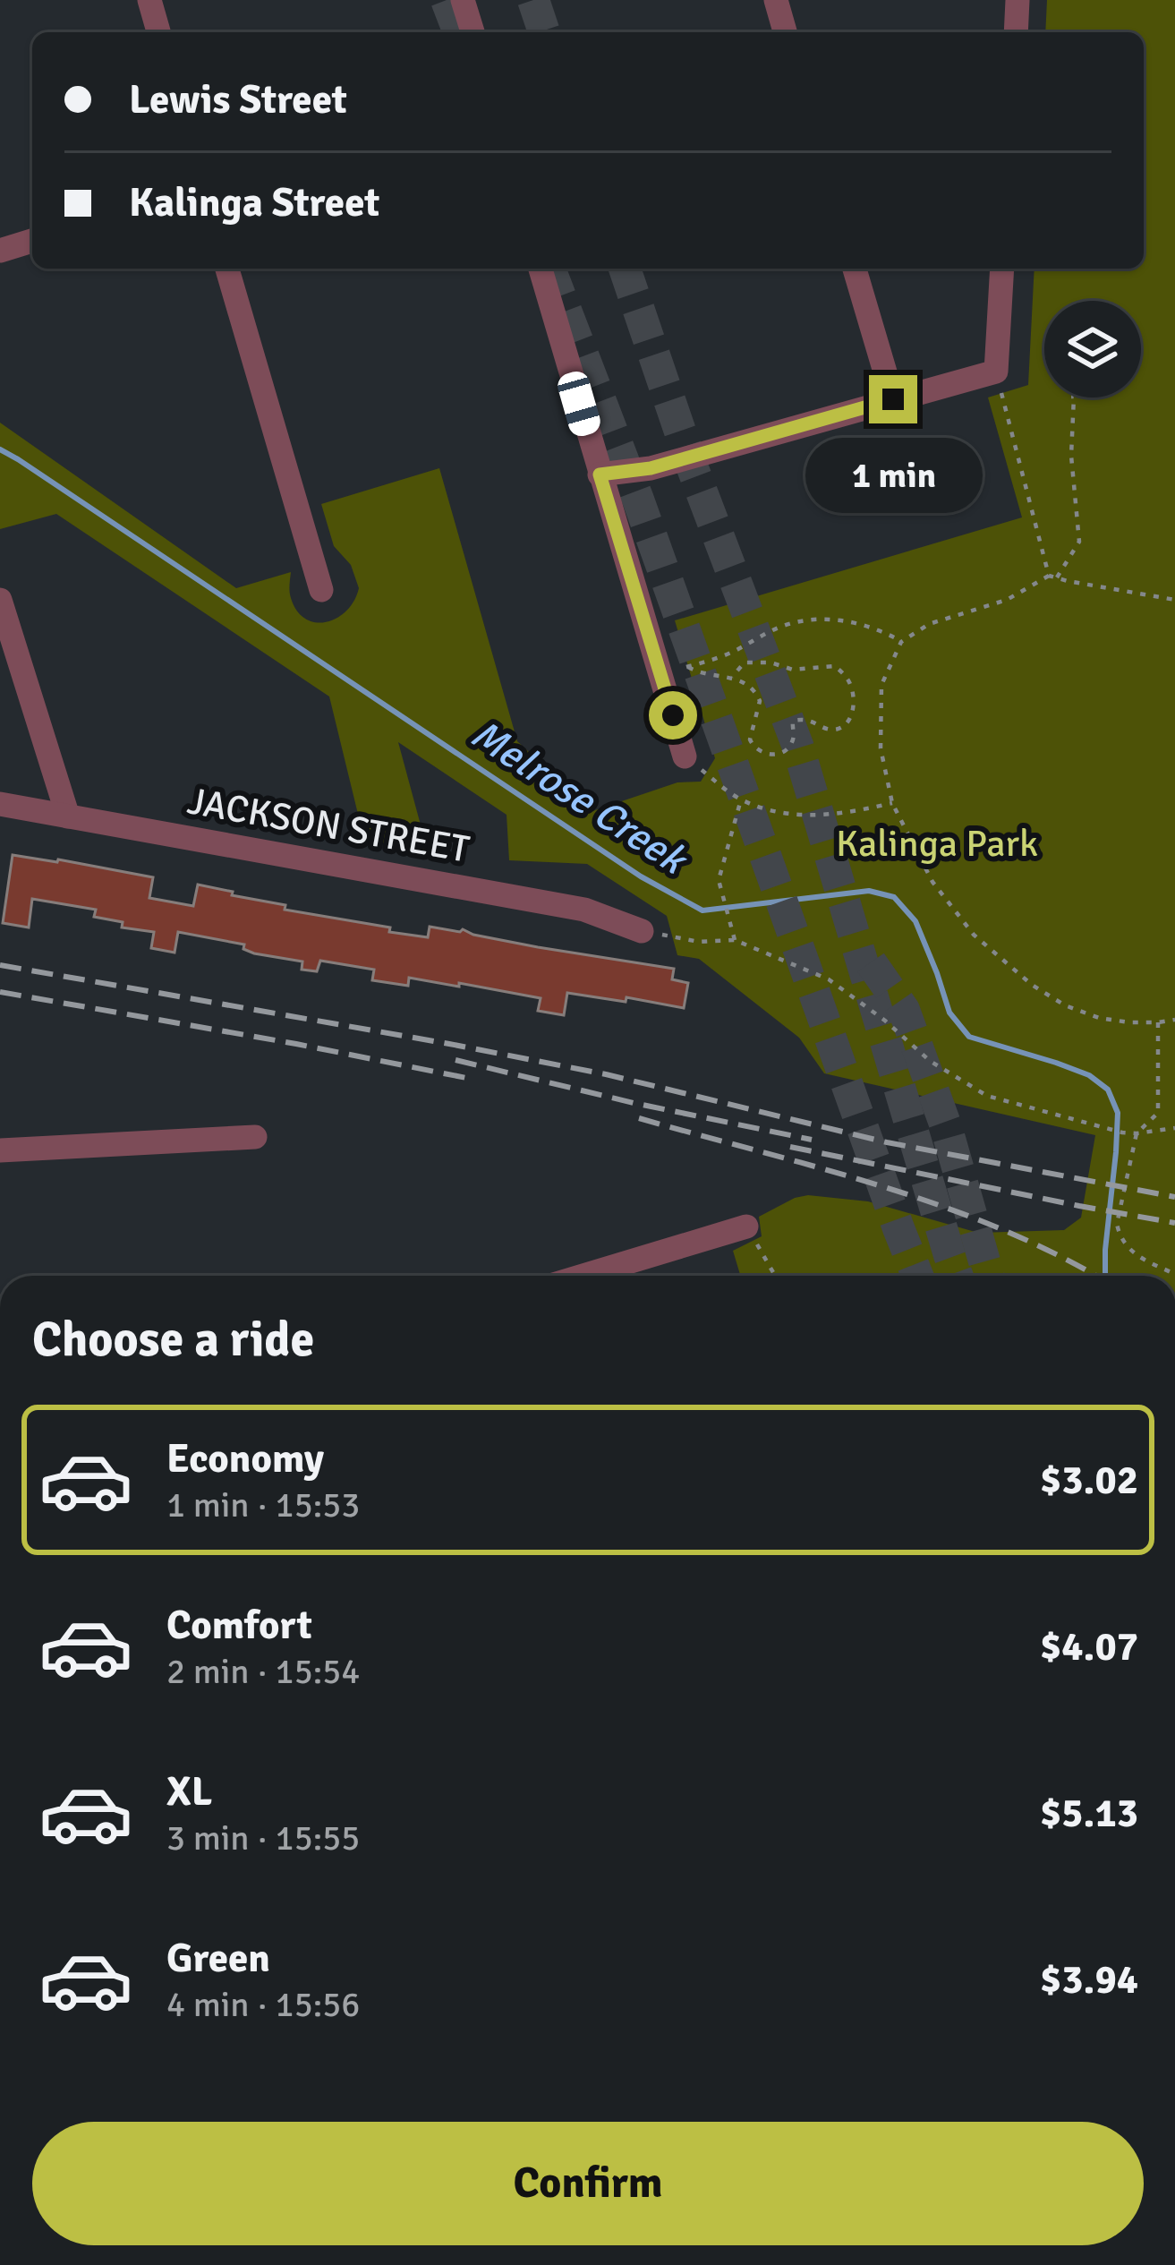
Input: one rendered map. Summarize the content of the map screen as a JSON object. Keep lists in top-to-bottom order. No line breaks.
{"streets":{"street":["JACKSON STREET"]},"water":["Melrose Creek"],"parks":["Kalinga Park"],"page":{"banner":["Lewis Street","Kalinga Street"],"bubble":"1 min","heading":"Choose a ride","list":[{"name":"Economy","note":"1 min · 15:53","value":"$3.02"},{"name":"Comfort","note":"2 min · 15:54","value":"$4.07"},{"name":"XL","note":"3 min · 15:55","value":"$5.13"},{"name":"Green","note":"4 min · 15:56","value":"$3.94"}],"buttons":"Confirm"}}
